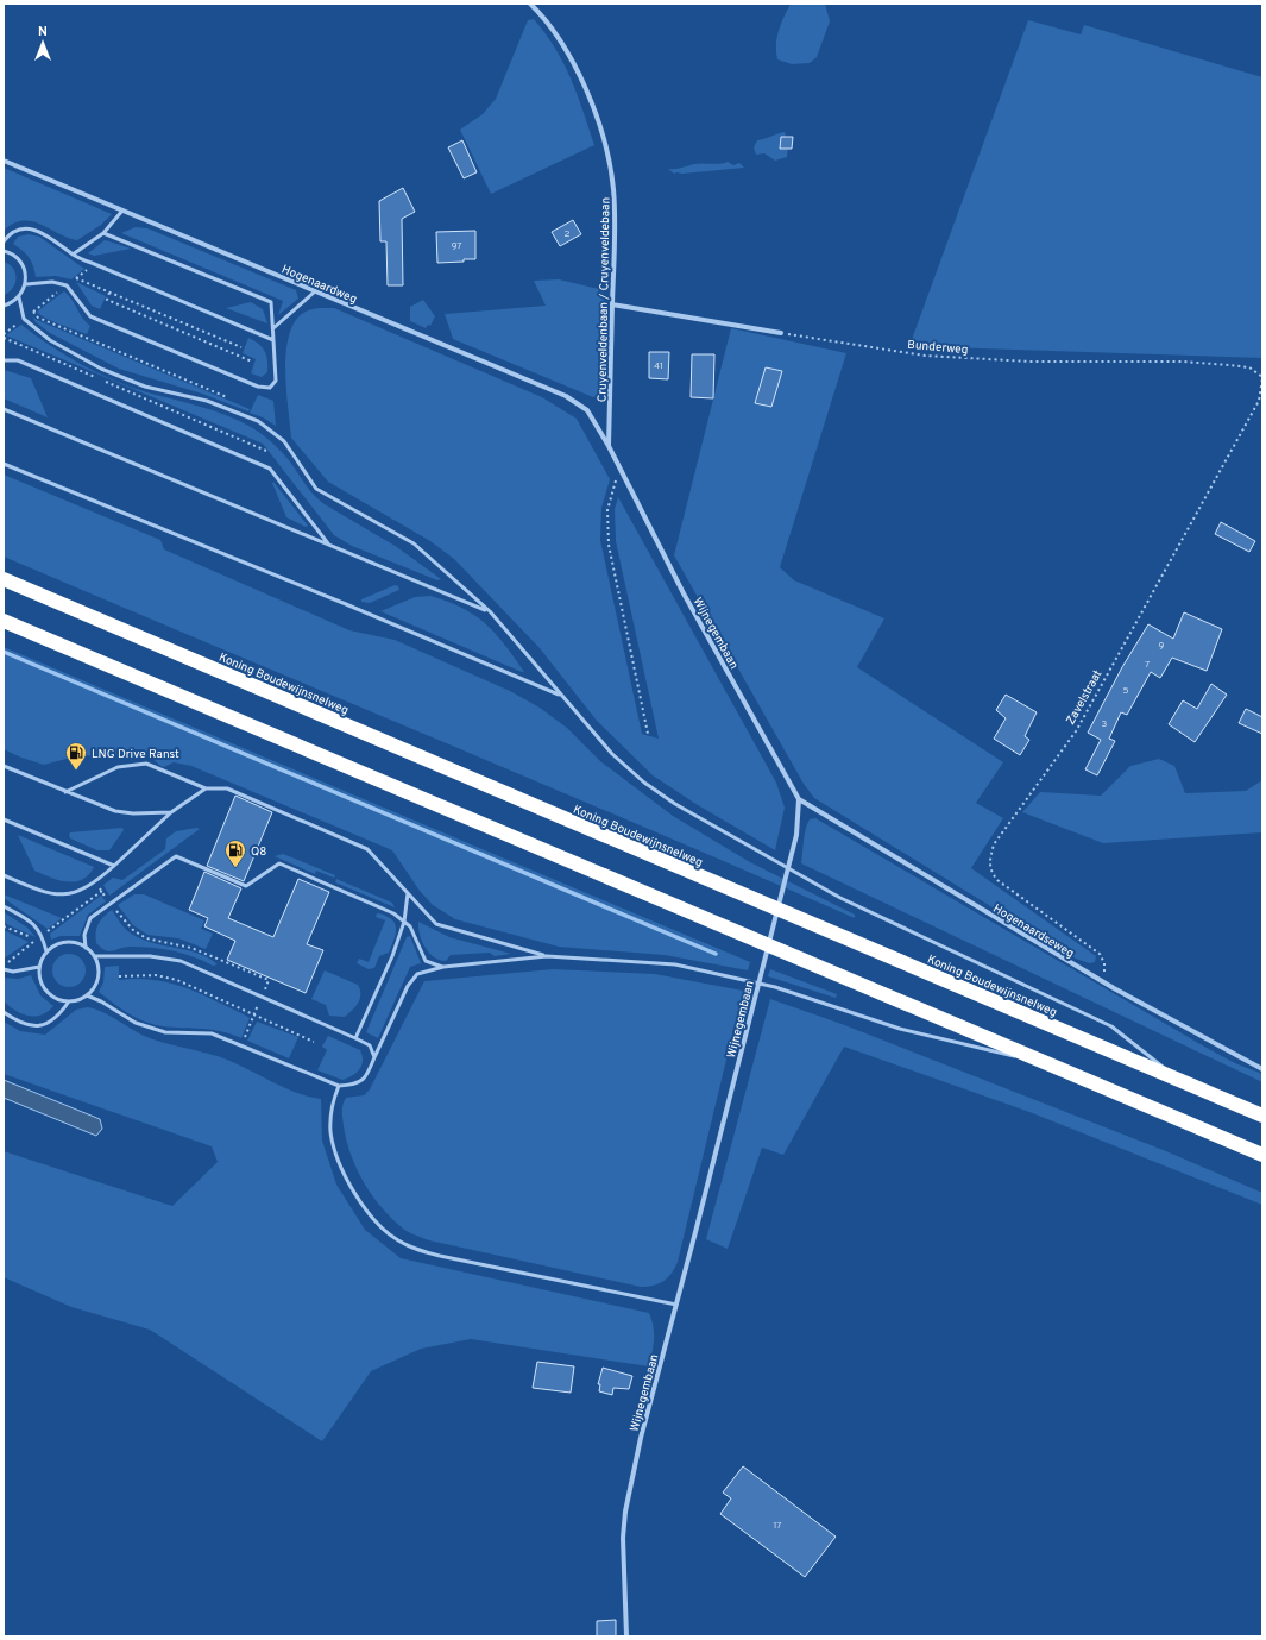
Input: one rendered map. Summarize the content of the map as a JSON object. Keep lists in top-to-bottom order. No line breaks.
{"streets":{"highway":["Koning Boudewijnsnelweg"],"street":["Hogenaardweg","Cruyenveldenbaan / Cruyenveldebaan","Wijnegembaan","Hogenaardseweg"],"path":["Bunderweg","Zavelstraat"]},"crossings":[["Hogenaardweg","Cruyenveldenbaan / Cruyenveldebaan"],["Hogenaardweg","Wijnegembaan"],["Cruyenveldenbaan / Cruyenveldebaan","Wijnegembaan"],["Bunderweg","Zavelstraat"],["Wijnegembaan","Hogenaardseweg"],["Zavelstraat","Hogenaardseweg"]],"places":{"fuel station":["LNG Drive Ranst","Q8"]},"house_numbers":["2","97","41","9","7","5","3","17"],"north":"top"}
